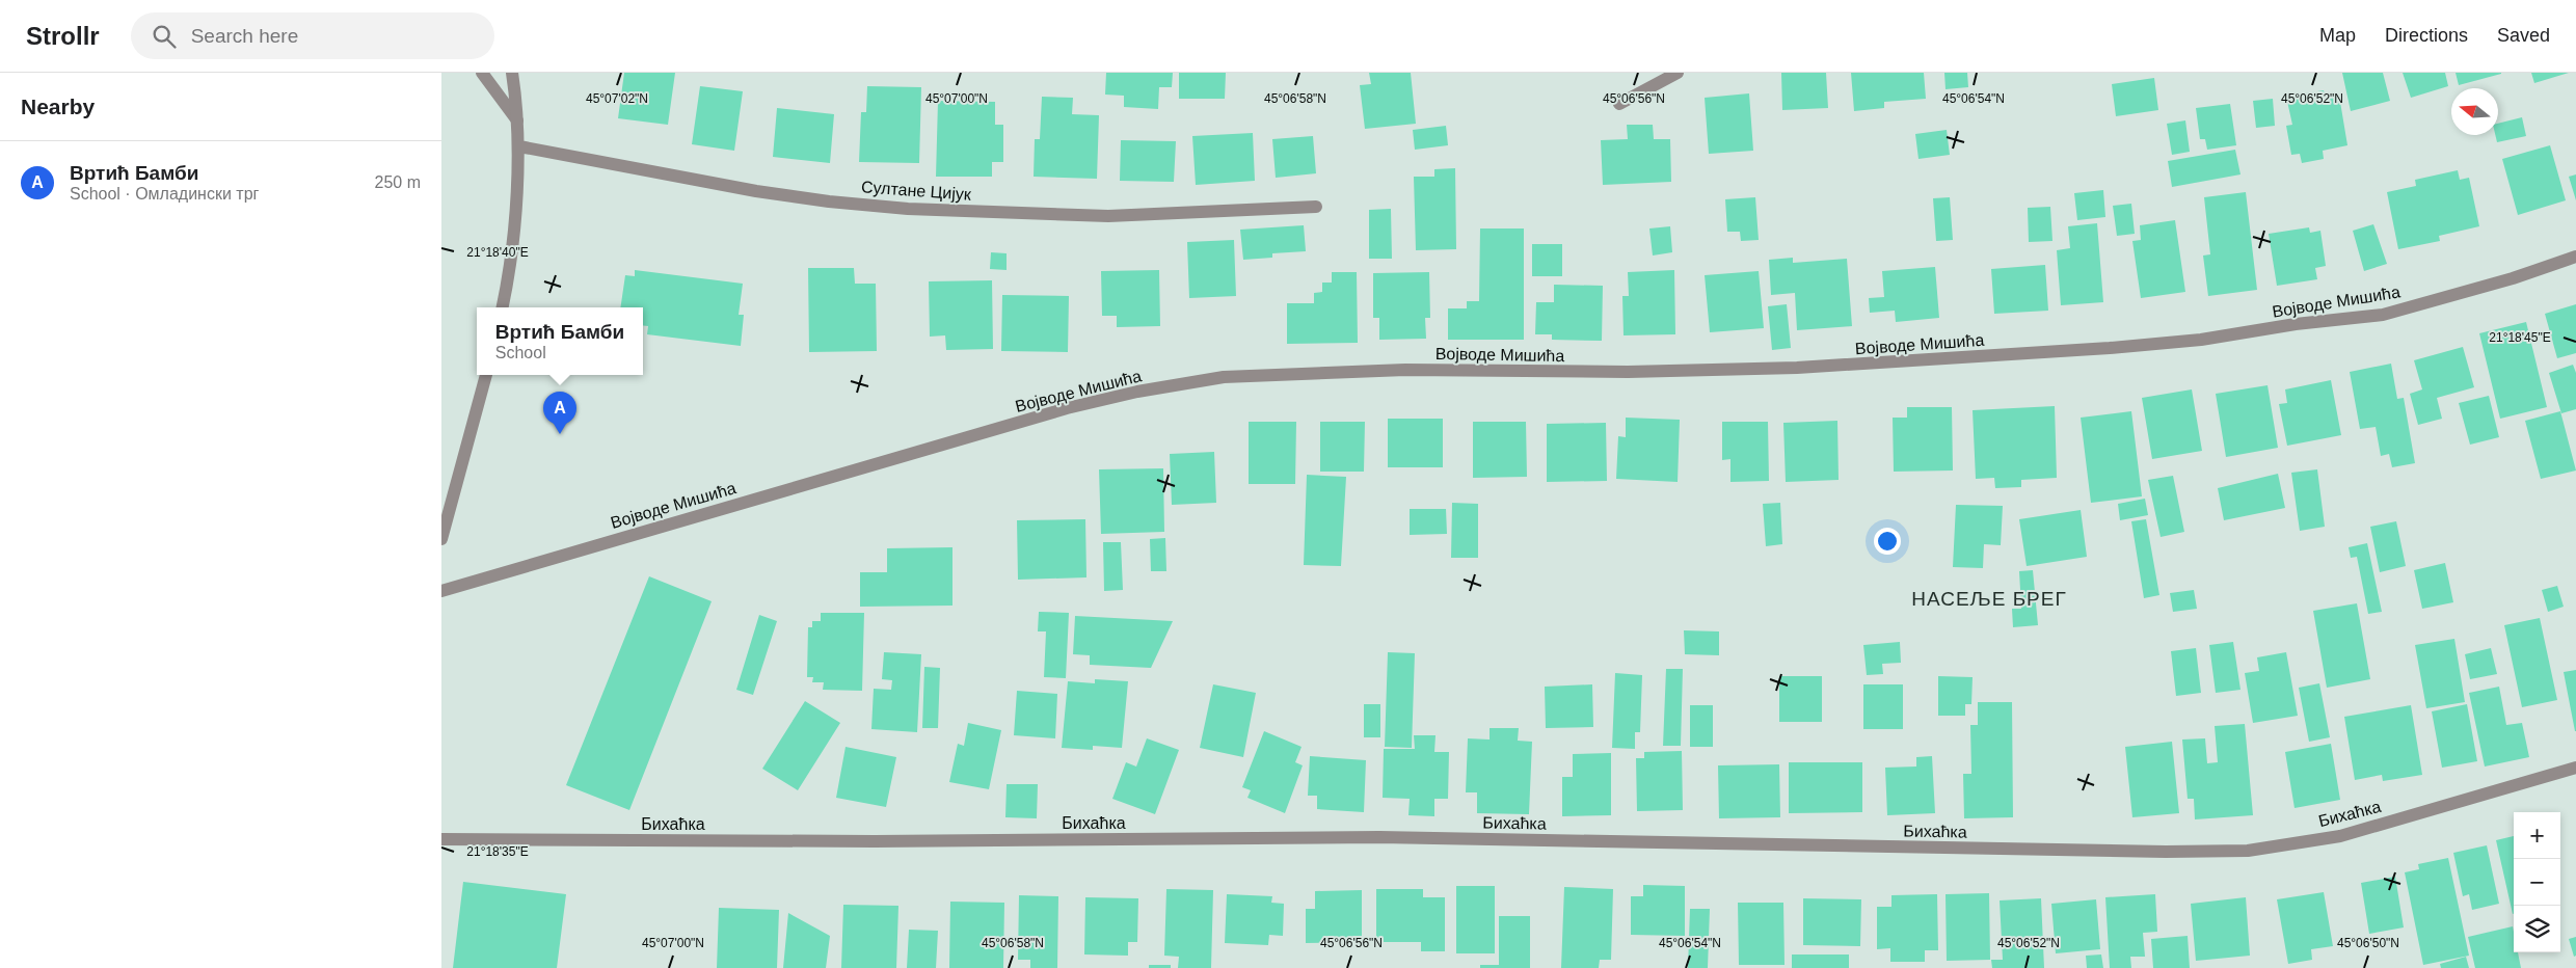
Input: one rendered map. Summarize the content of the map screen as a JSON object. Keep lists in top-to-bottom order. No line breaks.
{"streets":{"street":["Султане Цијук","Војводе Мишића","Бихаћка"]},"districts":["НАСЕЉЕ БРЕГ"],"north":"left","page":{"header":"Strollr","search":"Search here","nav":["Map","Directions","Saved"],"heading":"Nearby","list":[{"mark":"A","name":"Вртић Бамби","note":"School · Омладински трг","value":"250 m"}],"popup":["Вртић Бамби","School"],"pins":"A","map_buttons":["+","−"]},"coordinates":["45°07'02\"N","45°07'00\"N","45°06'58\"N","45°06'56\"N","45°06'54\"N","45°06'52\"N","21°18'40\"E","21°18'45\"E","21°18'35\"E","45°06'50\"N"]}
